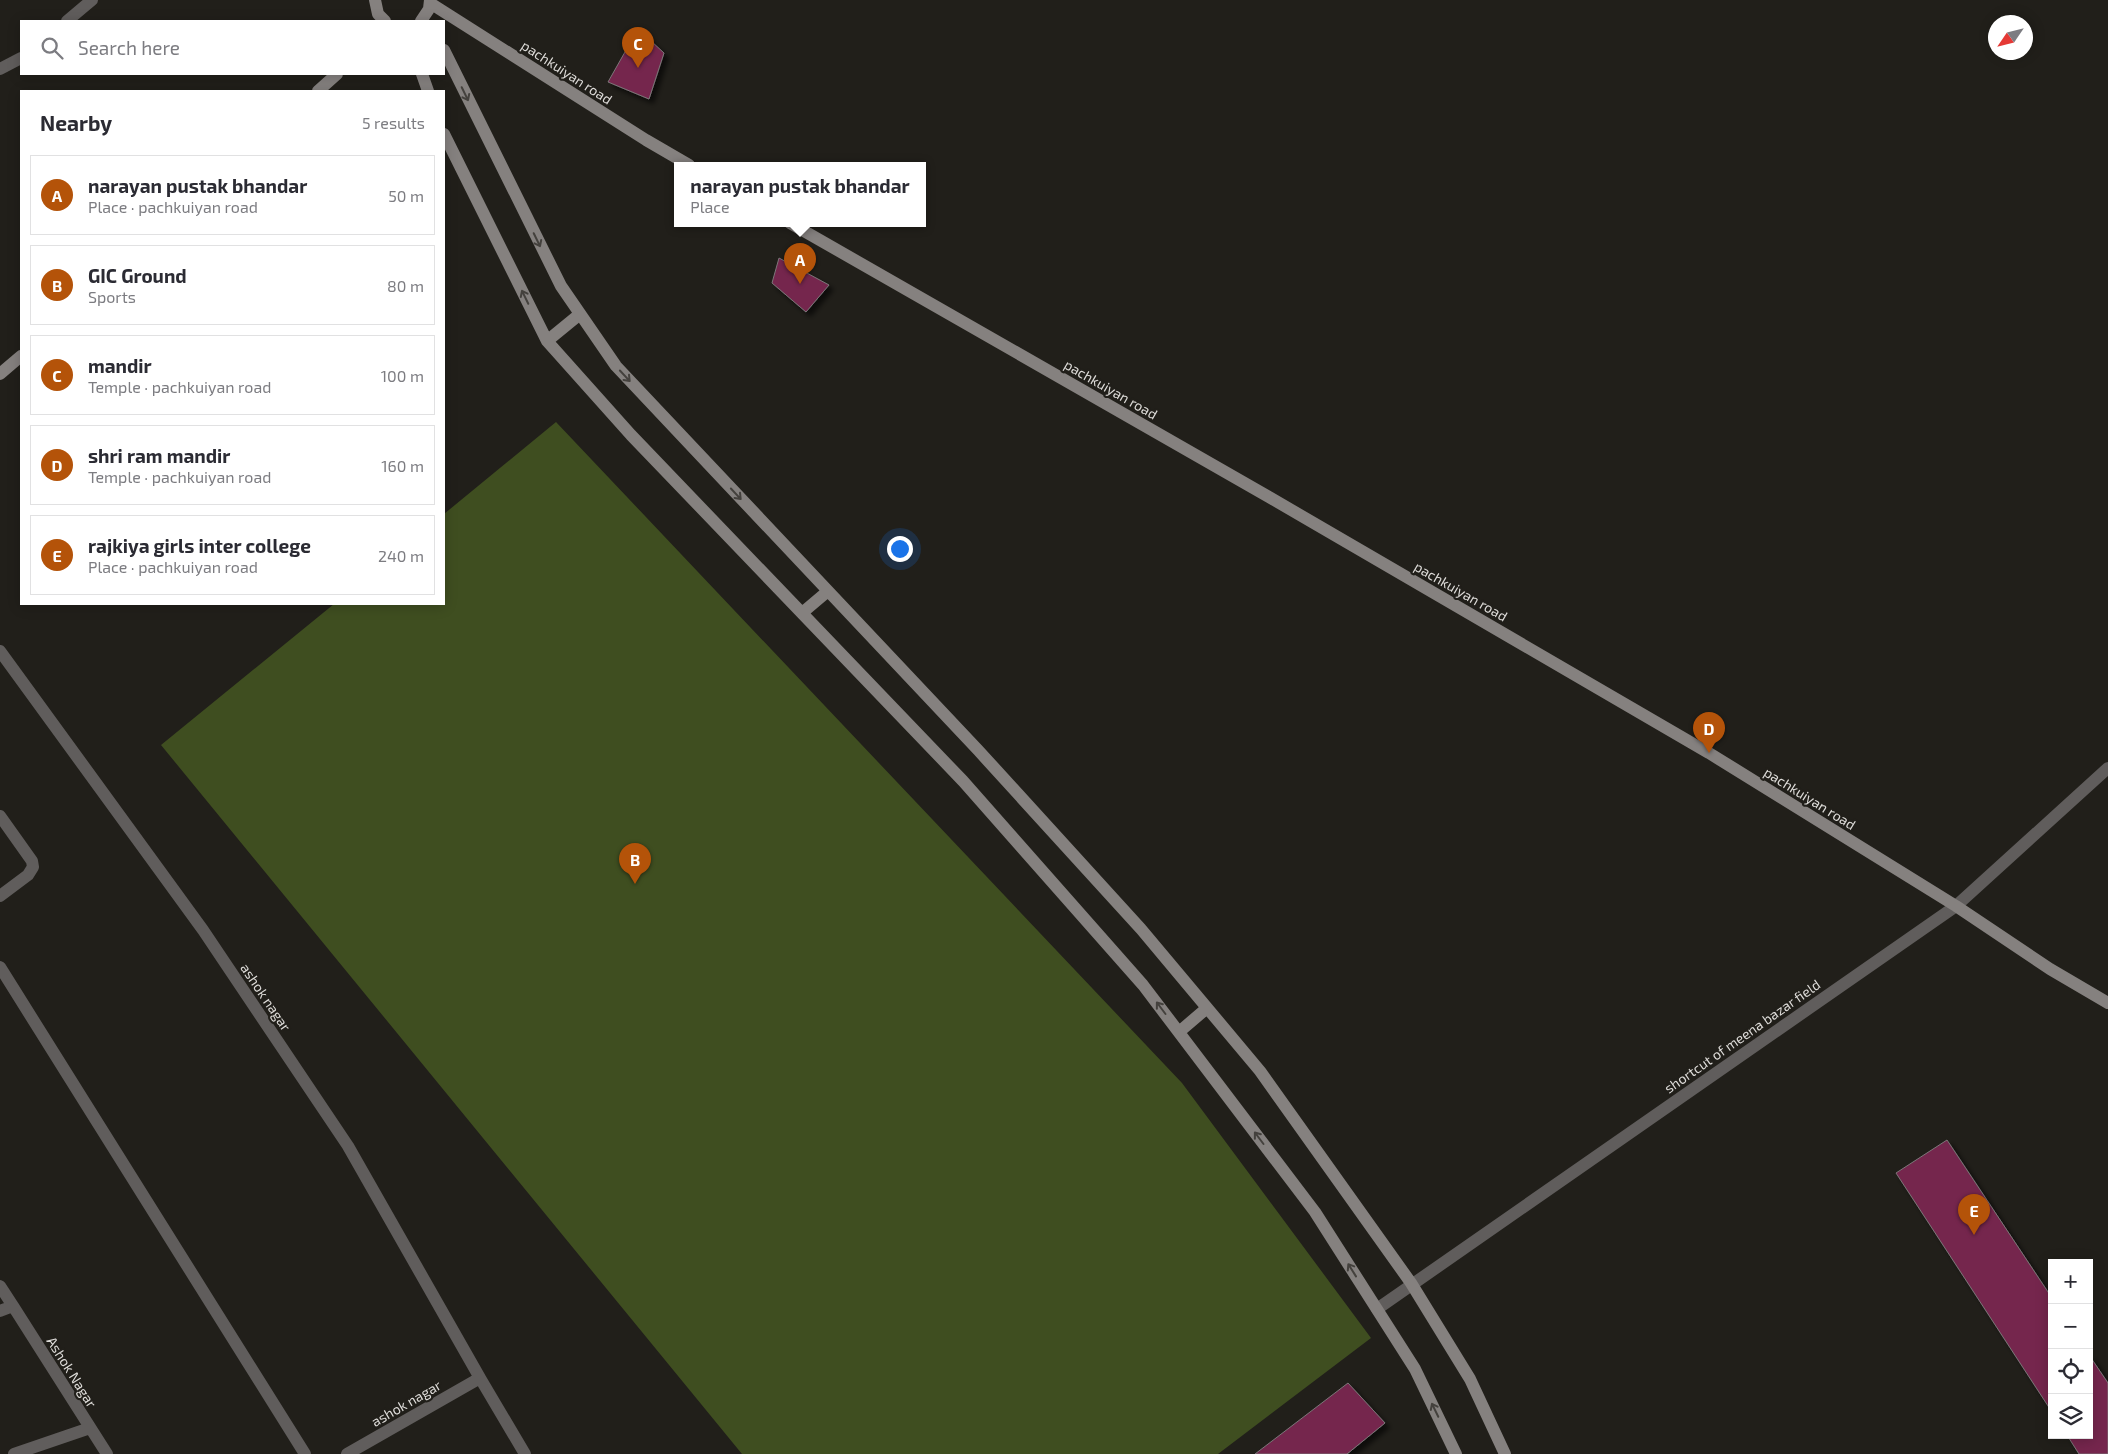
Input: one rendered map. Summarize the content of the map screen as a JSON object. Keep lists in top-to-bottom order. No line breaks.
{"streets":{"main road":["pachkuiyan road"],"street":["ashok nagar","shortcut of meena bazar field","Ashok Nagar"]},"crossings":[["pachkuiyan road","shortcut of meena bazar field"]],"north":"bottom left","page":{"search":"Search here","pins":["C","A","D","B","E"],"heading":["Nearby","5 results"],"list":[{"mark":"A","name":"narayan pustak bhandar","note":"Place · pachkuiyan road","value":"50 m"},{"mark":"B","name":"GIC Ground","note":"Sports","value":"80 m"},{"mark":"C","name":"mandir","note":"Temple · pachkuiyan road","value":"100 m"},{"mark":"D","name":"shri ram mandir","note":"Temple · pachkuiyan road","value":"160 m"},{"mark":"E","name":"rajkiya girls inter college","note":"Place · pachkuiyan road","value":"240 m"}],"popup":["narayan pustak bhandar","Place"],"map_buttons":["+","−"]}}
